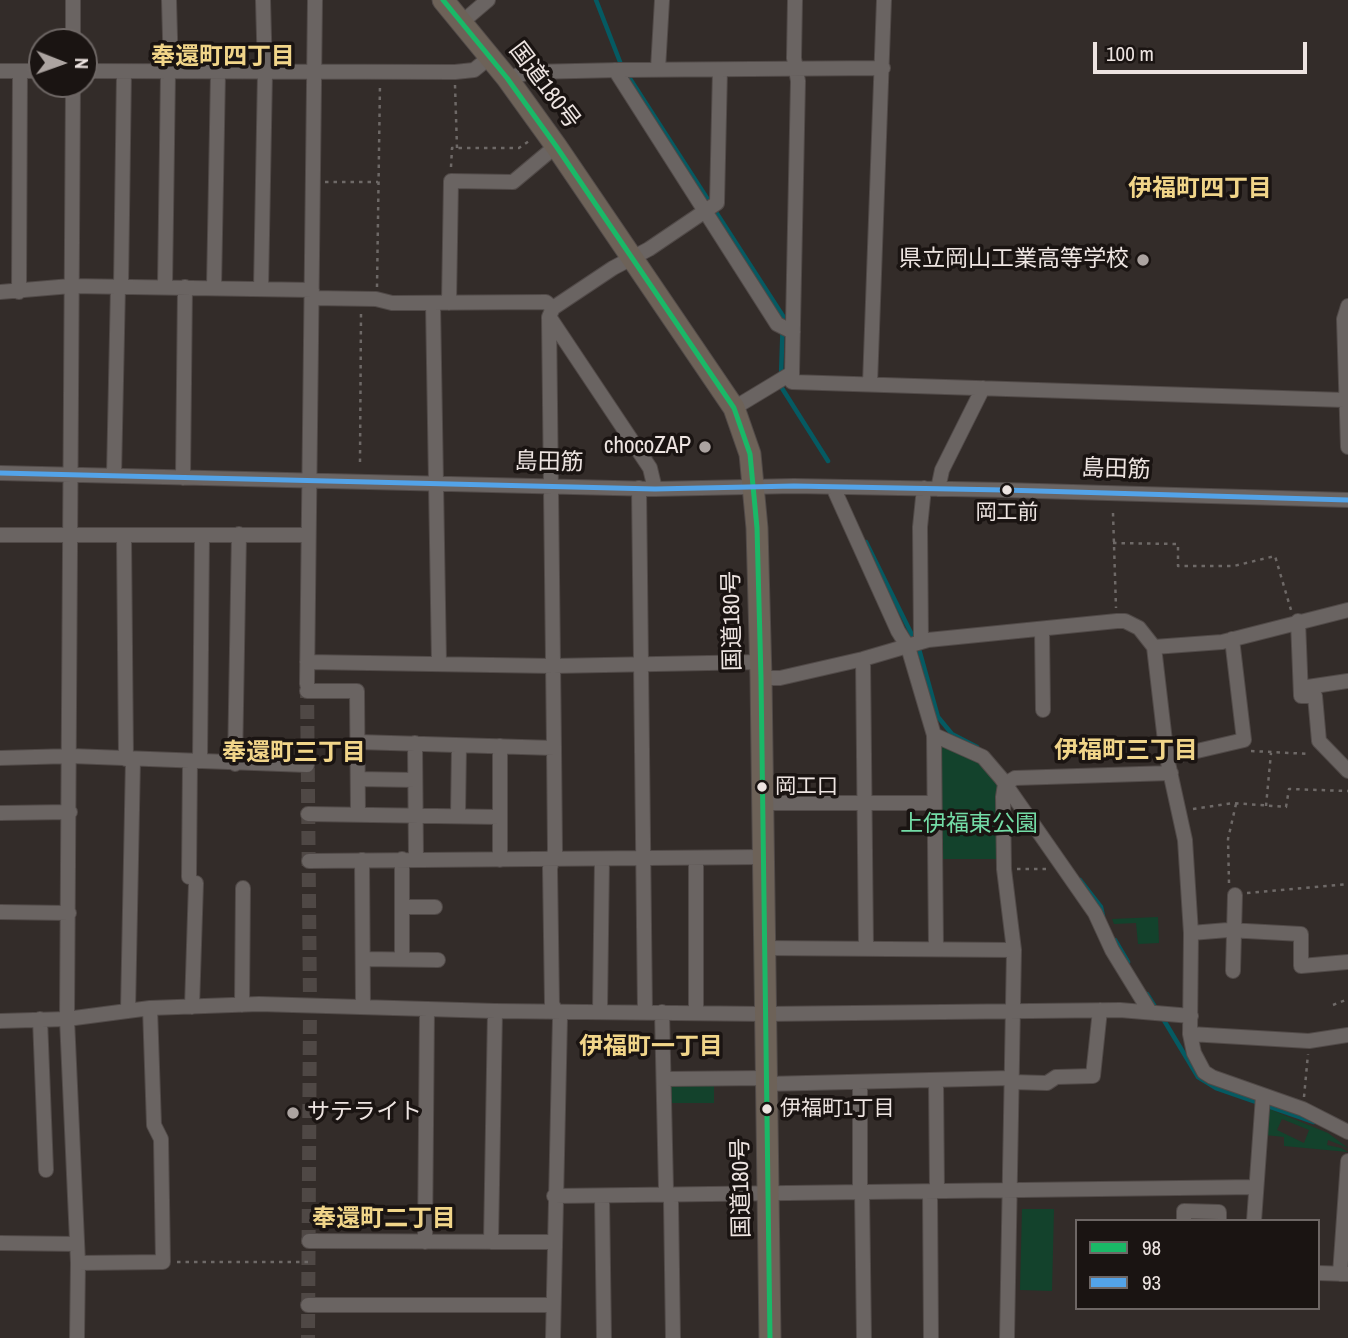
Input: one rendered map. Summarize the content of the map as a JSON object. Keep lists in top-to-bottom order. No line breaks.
{"streets":{"highway":["国道180号"],"street":["島田筋"]},"crossings":[["国道180号","島田筋"]],"districts":["奉還町四丁目","伊福町四丁目","伊福町三丁目","奉還町三丁目","伊福町一丁目","奉還町二丁目"],"parks":["上伊福東公園"],"places":["県立岡山工業高等学校","chocoZAP","岡工前","岡工口","伊福町1丁目","サテライト"],"lines":["transit line 98","transit line 93"],"legend":["98","93"],"scale_bar":"100 m","north":"right"}
